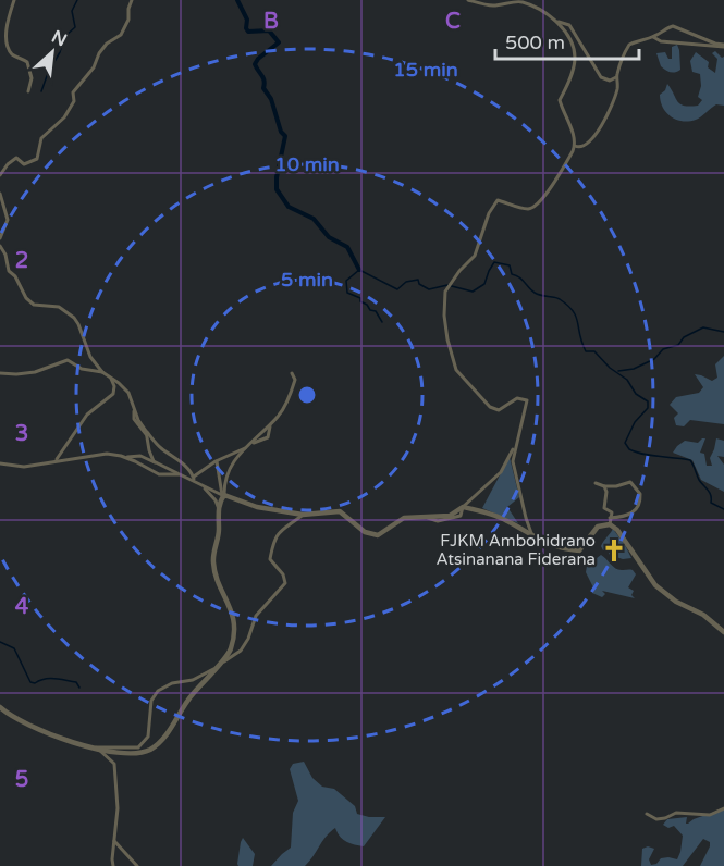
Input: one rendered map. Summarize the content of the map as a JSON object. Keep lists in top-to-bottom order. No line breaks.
{"places":{"church":["FJKM Ambohidrano Atsinanana Fiderana"]},"scale_bar":"500 m","north":"top right","grid":{"columns":["B","C"],"rows":["2","3","4","5"]},"rings":["15 min","10 min","5 min"]}
